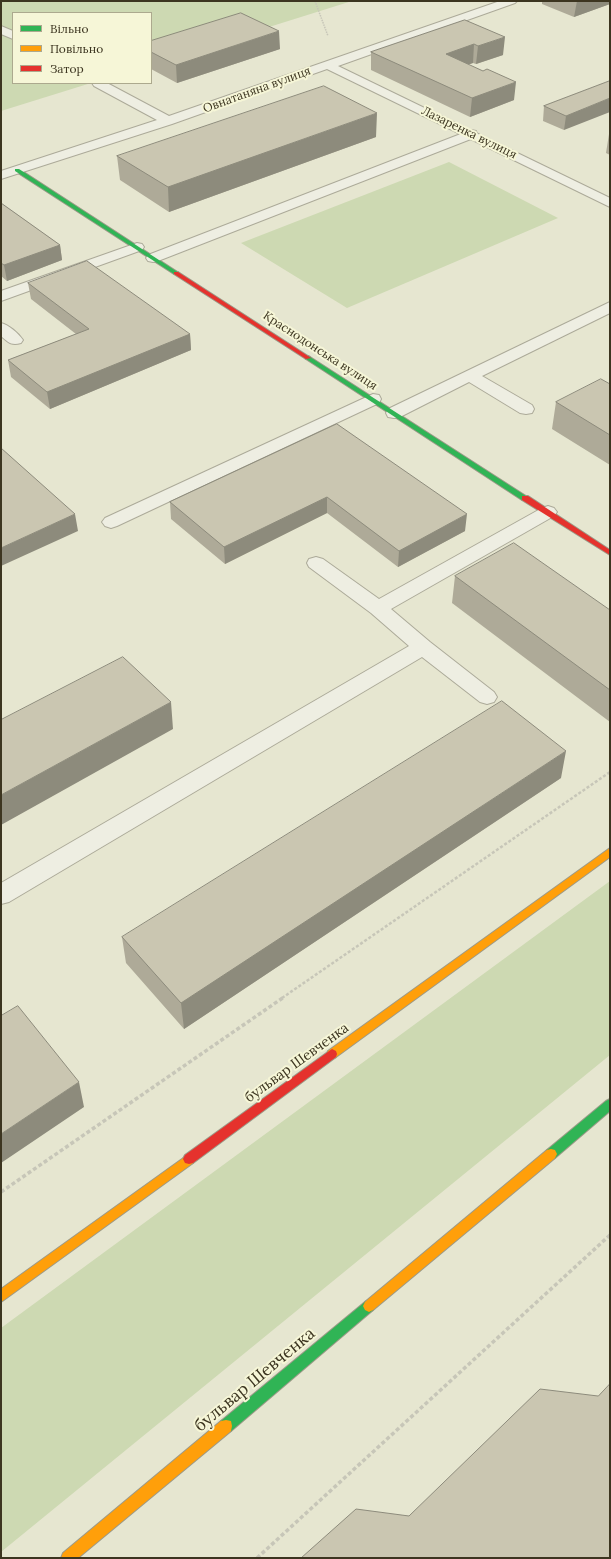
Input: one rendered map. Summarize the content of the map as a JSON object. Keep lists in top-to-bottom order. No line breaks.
{"streets":{"street":["Овнатаняна вулиця","Лазаренка вулиця","Краснодонська вулиця","бульвар Шевченка"]},"crossings":[["Овнатаняна вулиця","Лазаренка вулиця"],["Овнатаняна вулиця","Краснодонська вулиця"]],"legend":["Вільно","Повільно","Затор"]}
